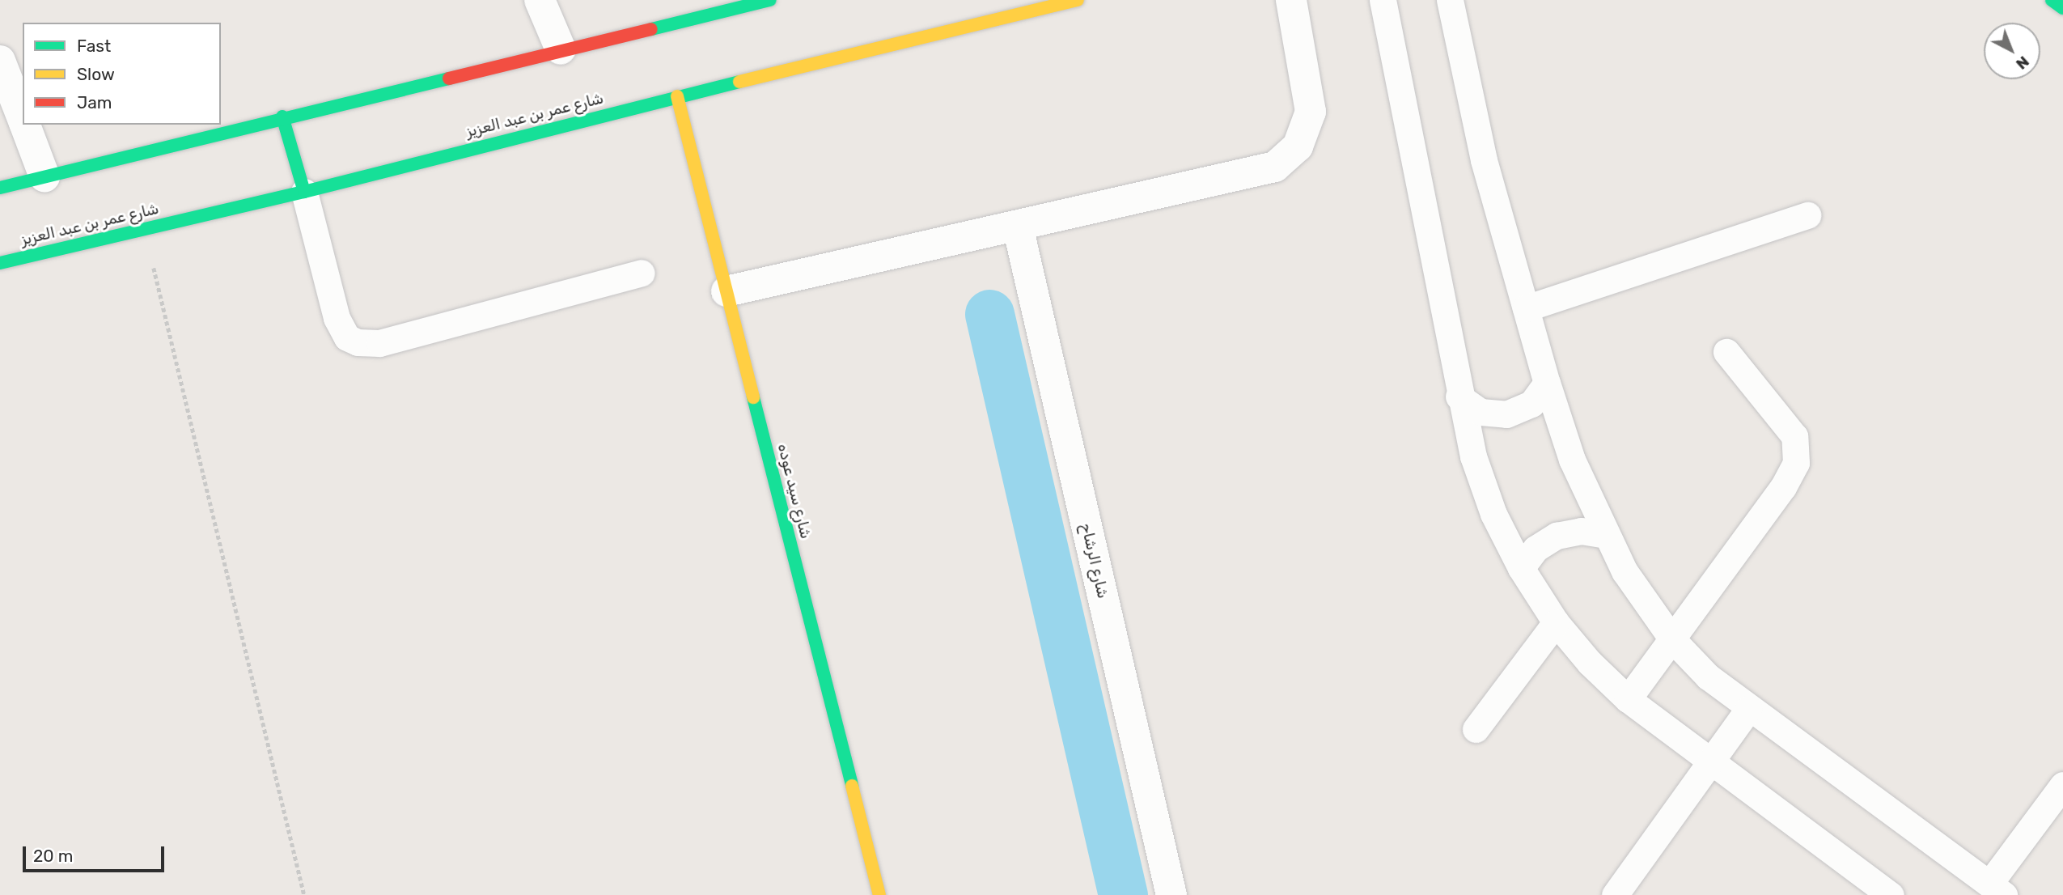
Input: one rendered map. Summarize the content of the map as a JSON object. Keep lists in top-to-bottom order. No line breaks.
{"streets":{"main road":["شارع عمر بن عبد العزيز","شارع سيد عوده"],"street":["شارع الرشاح"]},"crossings":[["شارع عمر بن عبد العزيز","شارع سيد عوده"]],"legend":["Fast","Slow","Jam"],"scale_bar":"20 m","north":"bottom right"}
